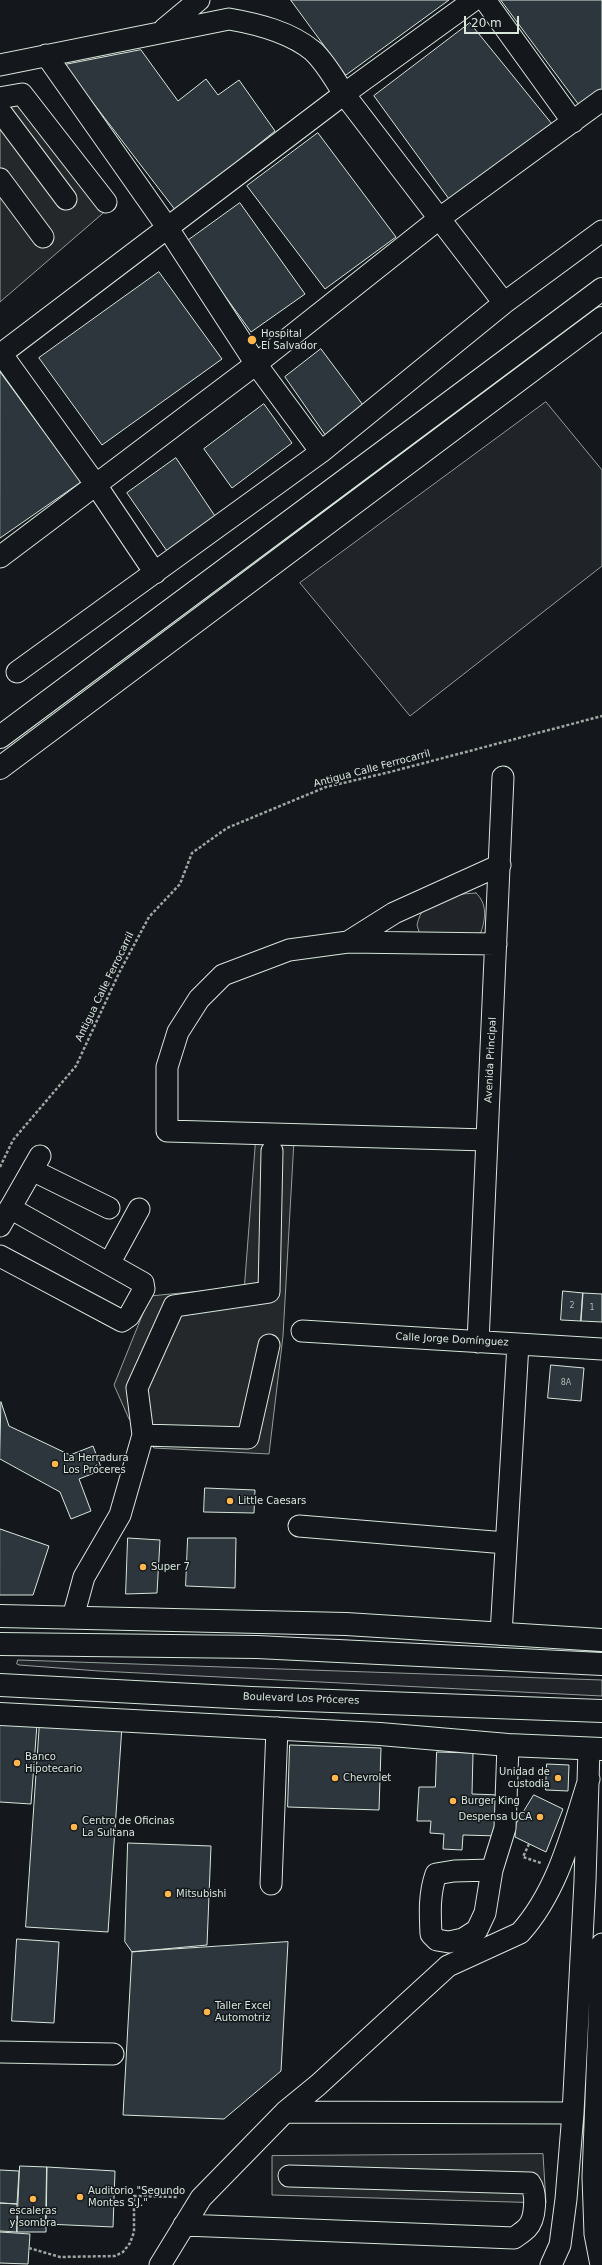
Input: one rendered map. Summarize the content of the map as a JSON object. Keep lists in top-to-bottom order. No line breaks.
{"streets":{"highway":["Boulevard Los Próceres"],"street":["Avenida Principal","Calle Jorge Domínguez"],"path":["Antigua Calle Ferrocarril"]},"crossings":[["Avenida Principal","Calle Jorge Domínguez"]],"places":["Hospital El Salvador","La Herradura Los Próceres","Little Caesars","Super 7","Banco Hipotecario","Chevrolet","Unidad de custodia","Burger King","Despensa UCA","Centro de Oficinas La Sultana","Mitsubishi","Taller Excel Automotriz","Auditorio \"Segundo Montes S.J.\"","escaleras y sombra"],"house_numbers":["2","1","8A"],"scale_bar":"20 m"}
